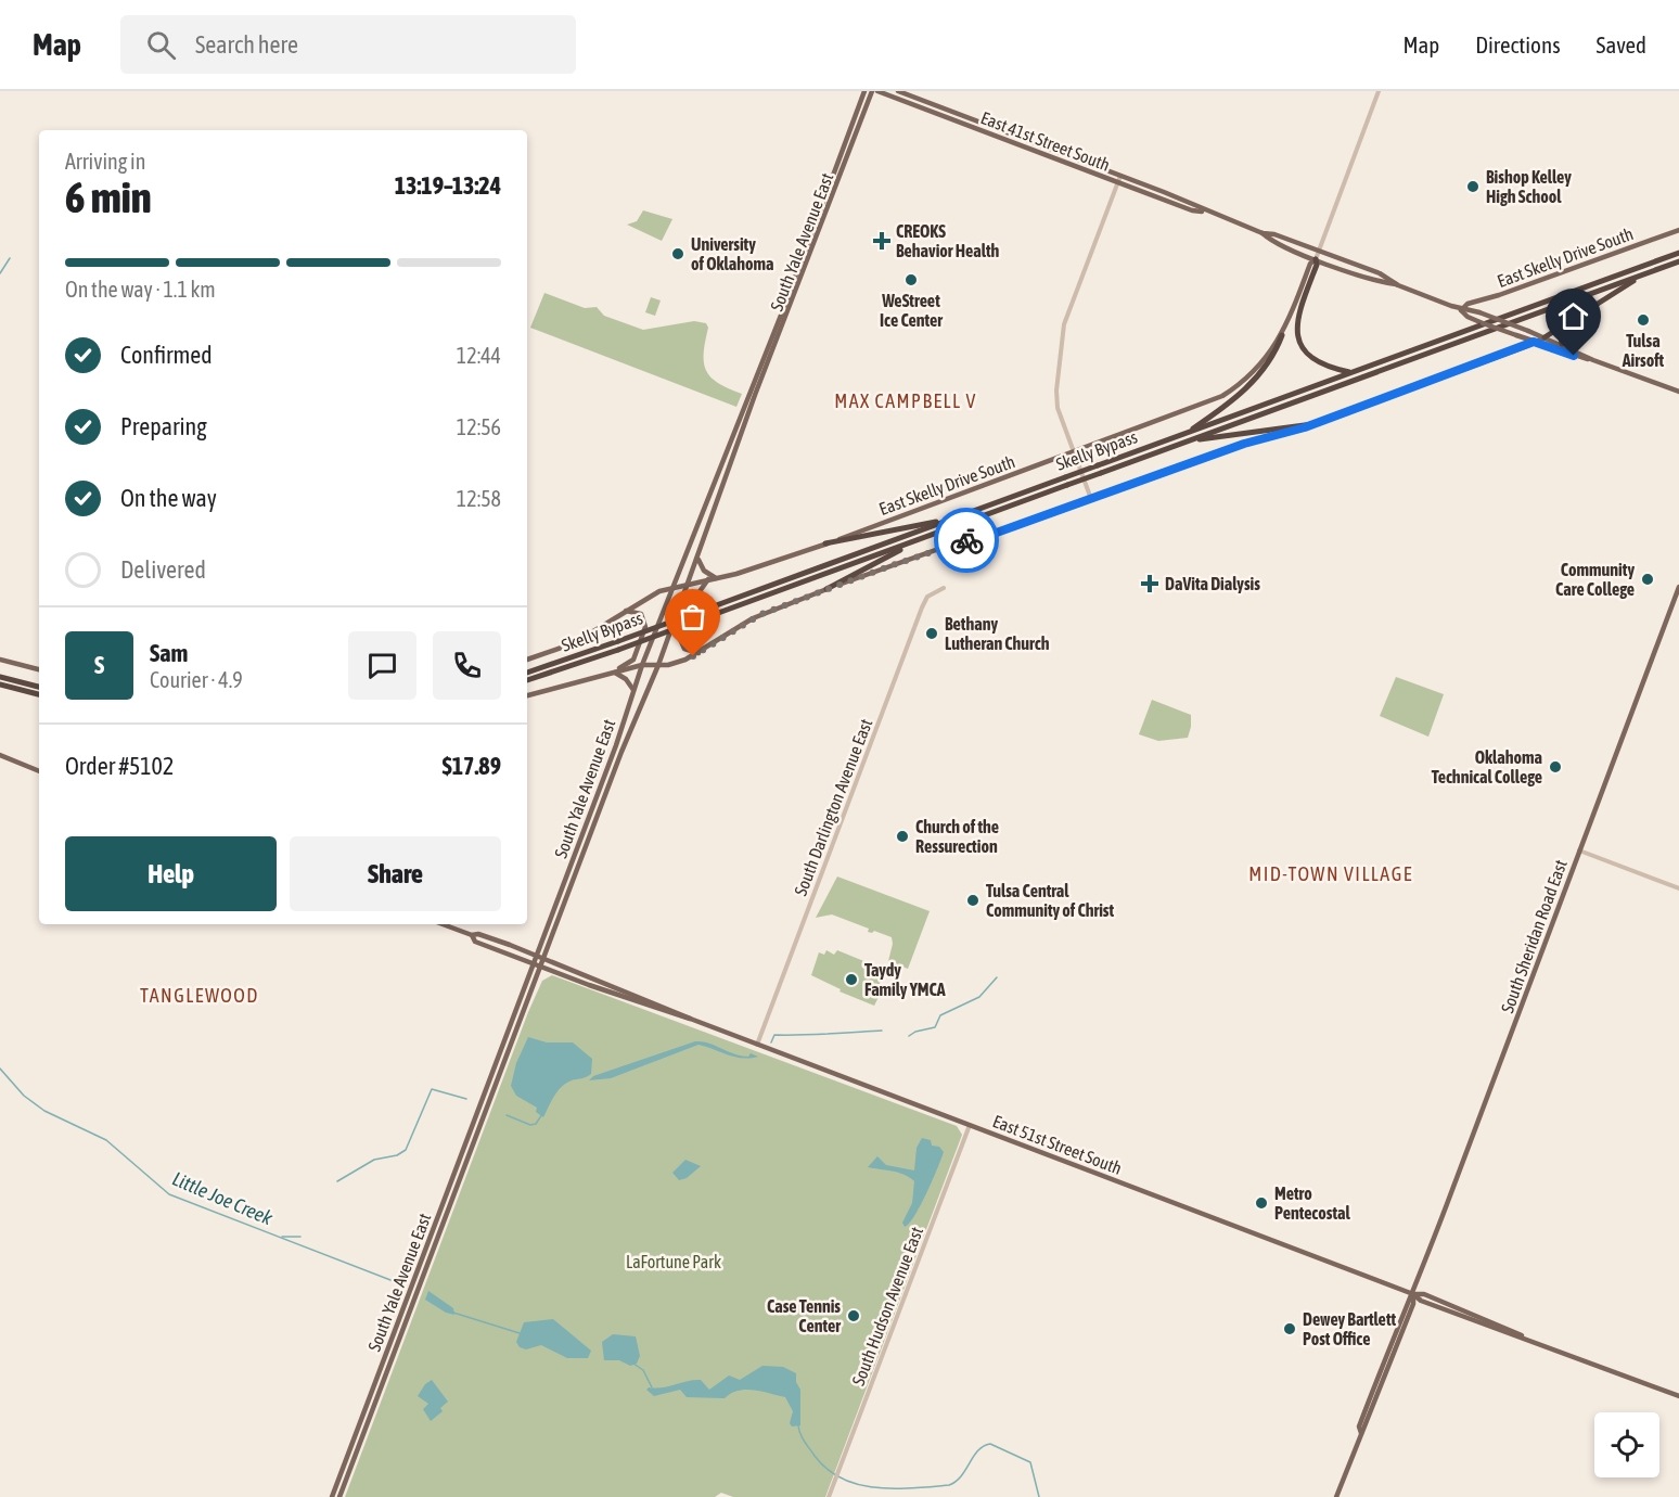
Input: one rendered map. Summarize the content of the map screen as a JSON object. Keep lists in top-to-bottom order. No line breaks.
{"streets":{"highway":["Skelly Bypass"],"main road":["East 41st Street South","South Yale Avenue East","East Skelly Drive South","South Sheridan Road East","East 51st Street South"],"street":["South Darlington Avenue East","South Hudson Avenue East"]},"crossings":[["East 41st Street South","East Skelly Drive South"],["South Yale Avenue East","East Skelly Drive South"],["South Yale Avenue East","East 51st Street South"],["South Darlington Avenue East","East 51st Street South"],["South Sheridan Road East","East 51st Street South"],["East 51st Street South","South Hudson Avenue East"]],"districts":["MAX CAMPBELL V","MID-TOWN VILLAGE","TANGLEWOOD"],"water":["Little Joe Creek"],"parks":["LaFortune Park"],"places":{"other":["Bishop Kelley High School","University of Oklahoma","WeStreet Ice Center","Tulsa Airsoft","Community Care College","Bethany Lutheran Church","Oklahoma Technical College","Church of the Ressurection","Tulsa Central Community of Christ","Taydy Family YMCA","Metro Pentecostal","Case Tennis Center","Dewey Bartlett Post Office"],"health":["CREOKS Behavior Health","DaVita Dialysis"]},"page":{"header":"Map","search":"Search here","nav":["Map","Directions","Saved"],"heading":["6 min","Arriving in","13:19–13:24"],"panel":["Sam","Courier · 4.9","Order #5102","$17.89"],"bar":"On the way · 1.1 km","list":[["Confirmed","12:44"],["Preparing","12:56"],["On the way","12:58"],"Delivered"],"round":"S","buttons":["Help","Share"]}}
